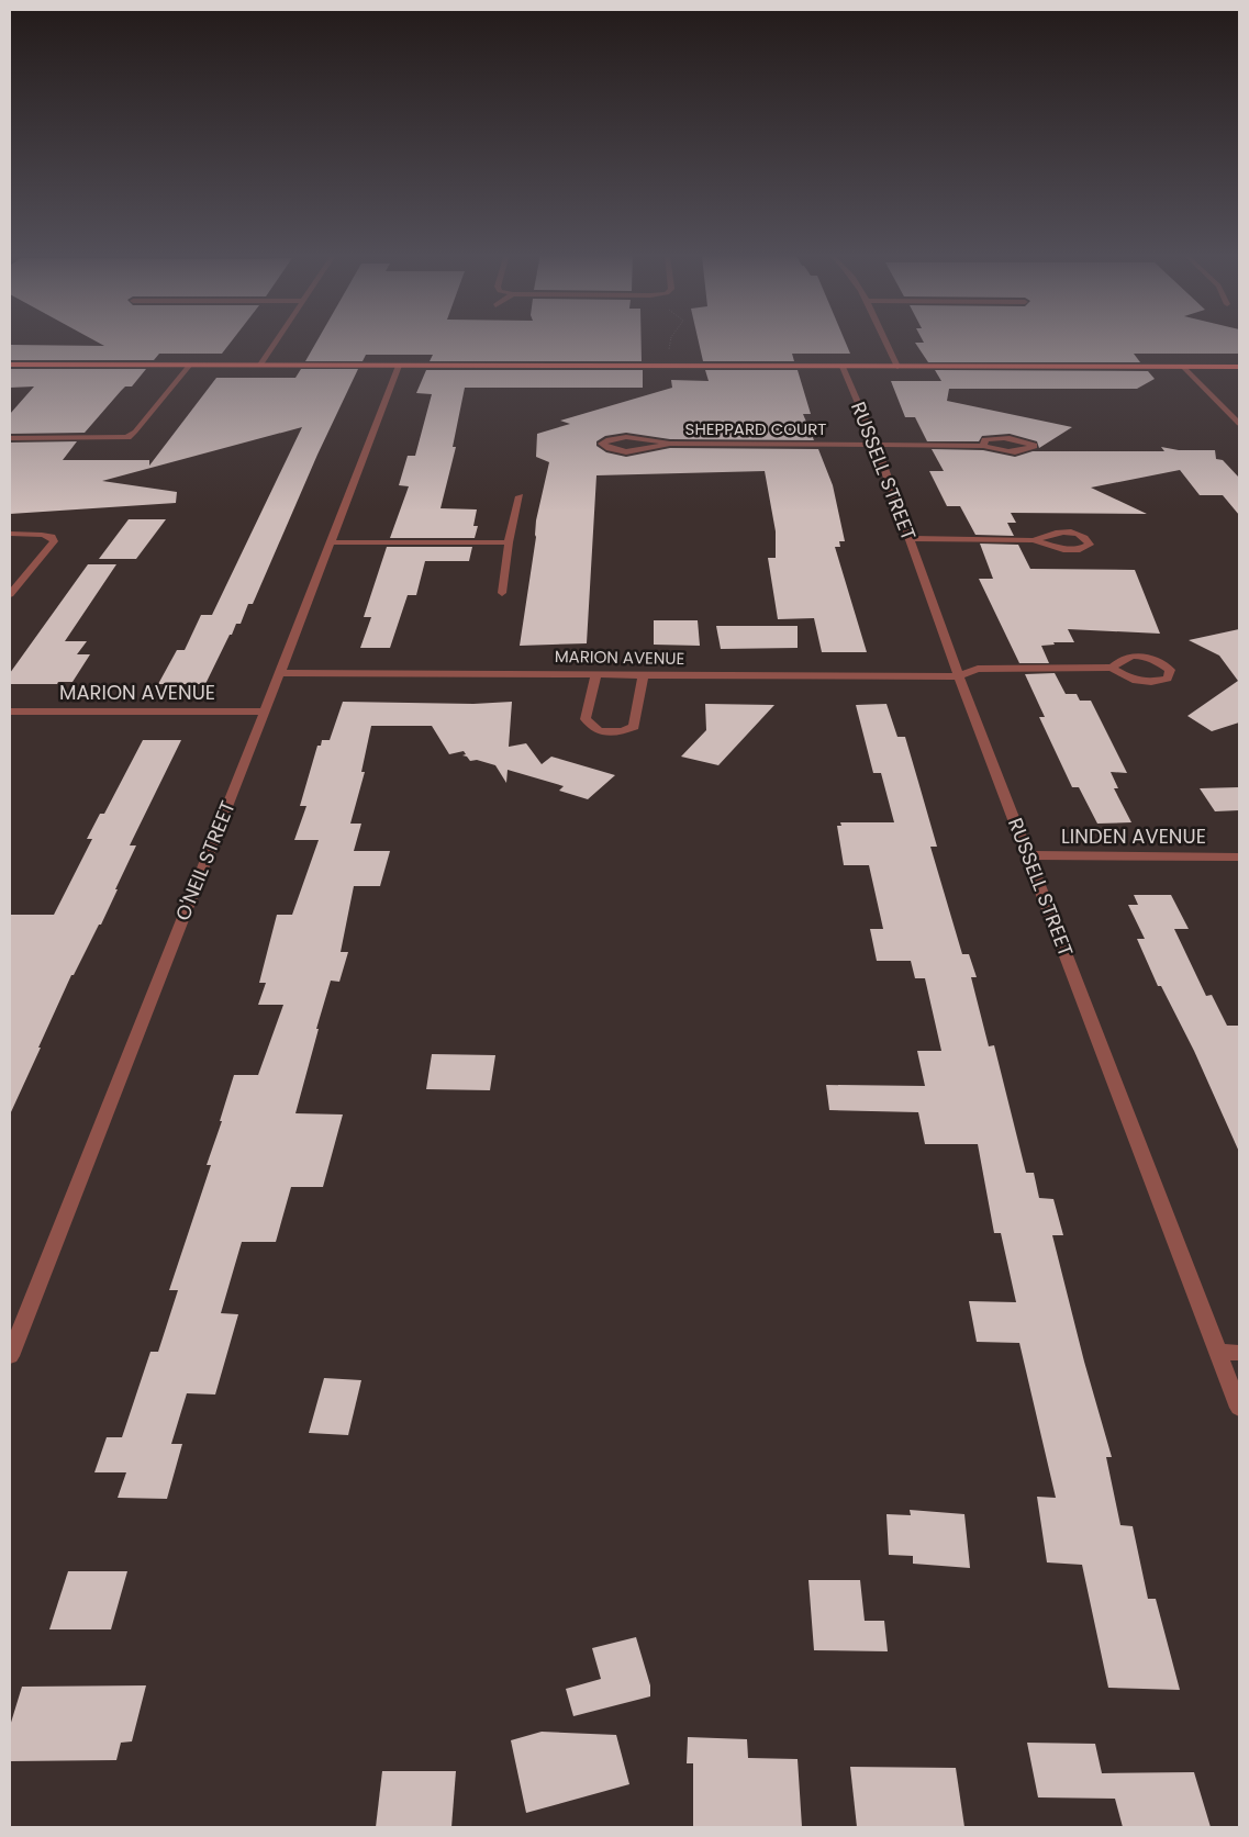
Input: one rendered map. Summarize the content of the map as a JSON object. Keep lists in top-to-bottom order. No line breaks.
{"streets":{"street":["SHEPPARD COURT","RUSSELL STREET","MARION AVENUE","LINDEN AVENUE","O'NEIL STREET"]},"crossings":[["SHEPPARD COURT","RUSSELL STREET"],["RUSSELL STREET","MARION AVENUE"],["RUSSELL STREET","LINDEN AVENUE"],["MARION AVENUE","O'NEIL STREET"]]}
